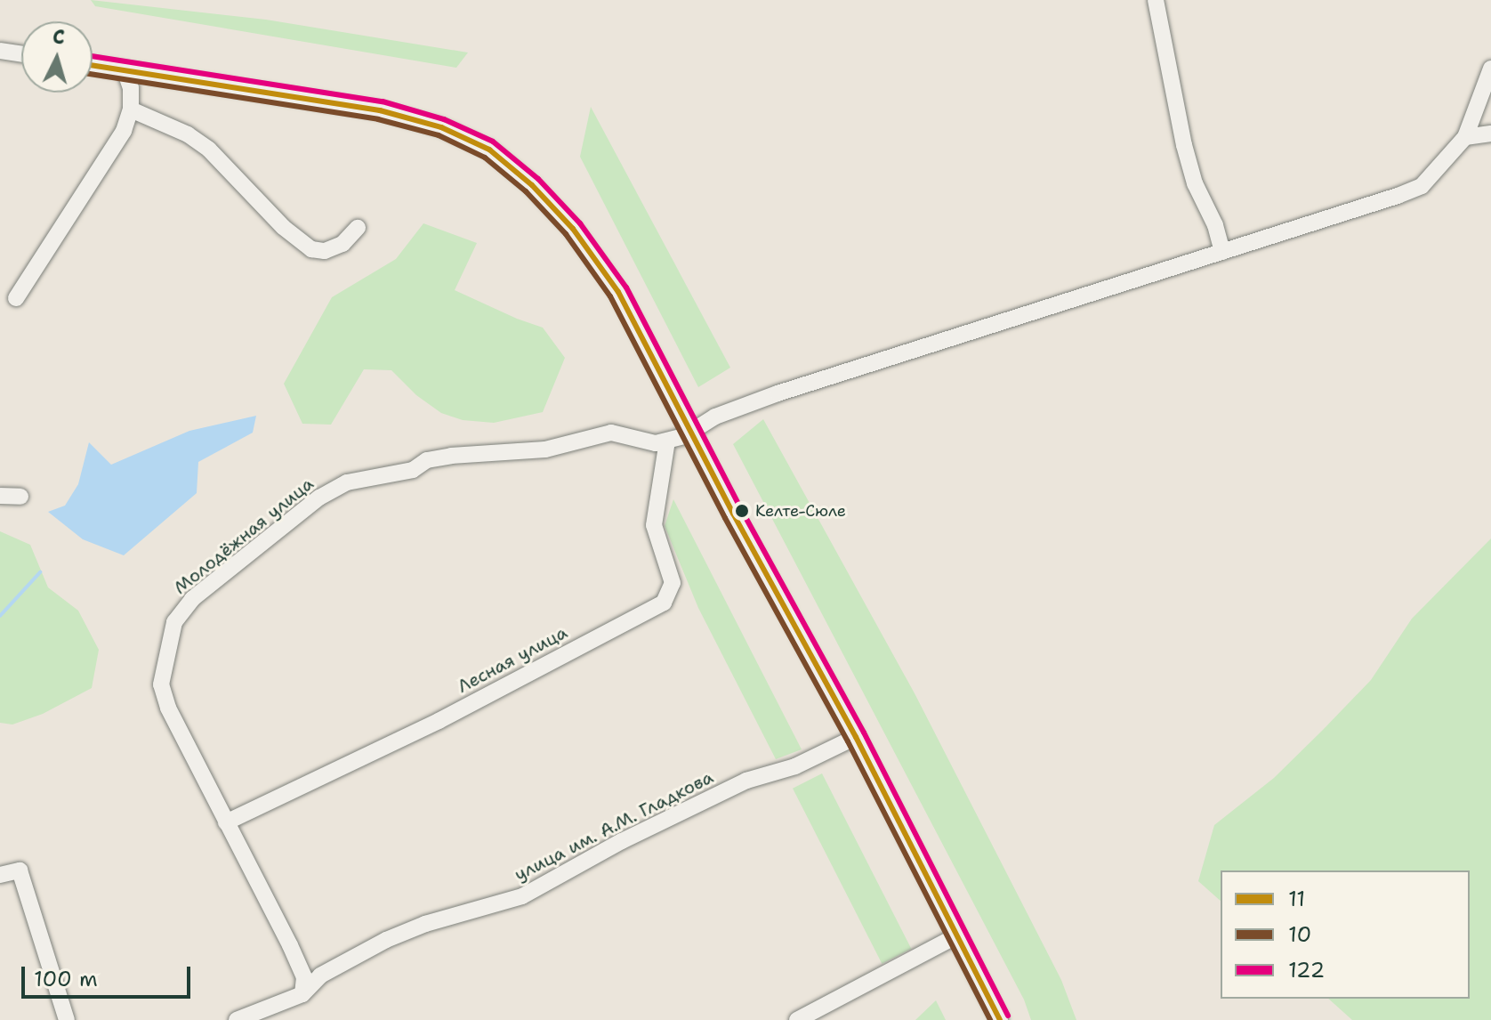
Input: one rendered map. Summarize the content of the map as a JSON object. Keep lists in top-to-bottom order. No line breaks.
{"streets":{"street":["Молодёжная улица","Лесная улица","улица им. А.М. Гладкова"]},"crossings":[["Молодёжная улица","Лесная улица"],["Молодёжная улица","улица им. А.М. Гладкова"]],"places":["Келте-Сюле"],"lines":["transit line 122","transit line 11","transit line 10"],"legend":["11","10","122"],"scale_bar":"100 m","north":"top"}
